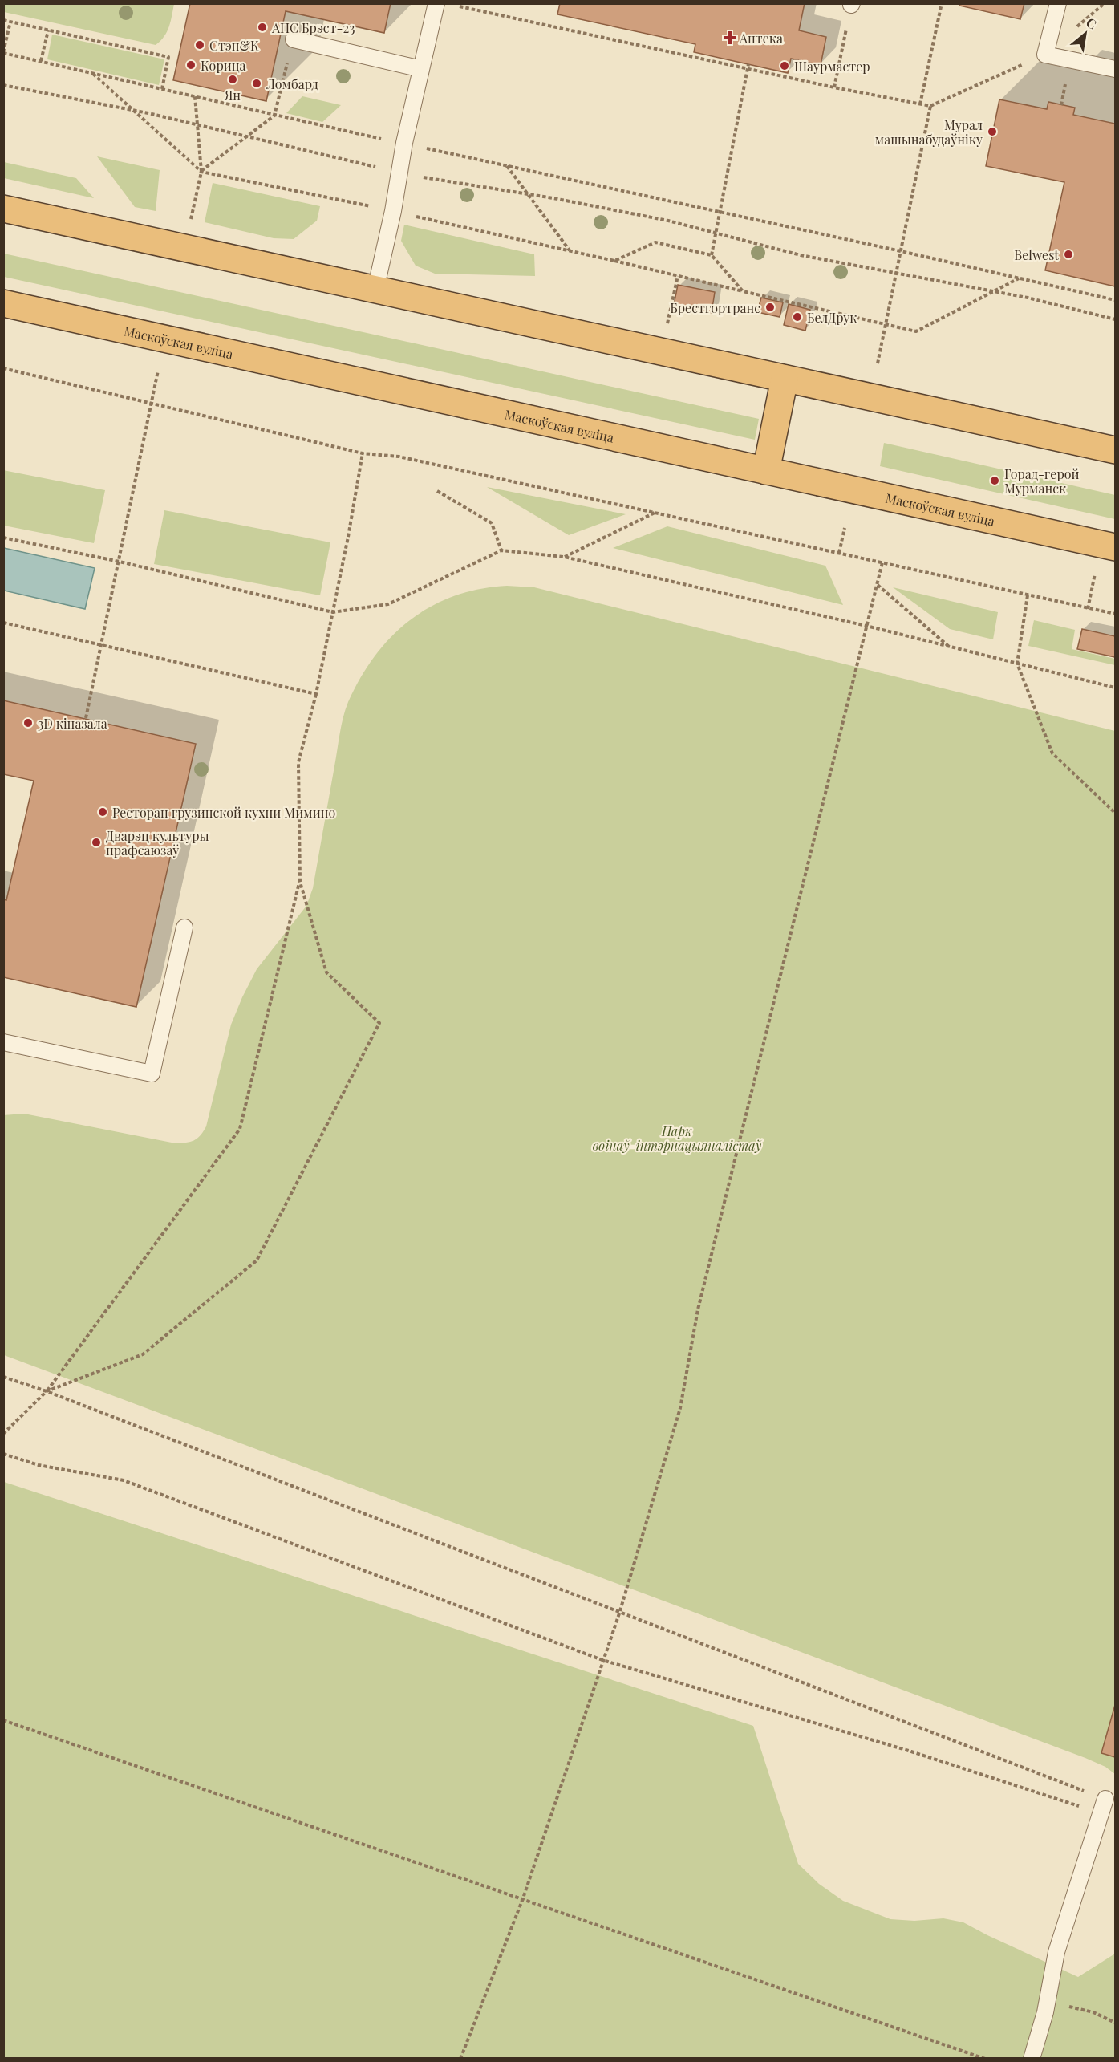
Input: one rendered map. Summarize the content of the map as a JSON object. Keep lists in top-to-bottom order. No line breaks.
{"streets":{"highway":["Маскоўская вуліца"]},"parks":["Парк воінаў-інтэрнацыяналістаў"],"places":{"other":["АПС Брэст-23","Стэп&К","Корица","Шаурмастер","Ян","Ломбард","Мурал машынабудаўніку","Belwest","Брестгортранс","БелДрук","Горад-герой Мурманск","3D кіназала","Ресторан грузинской кухни Мимино","Дварэц культуры прафсаюзаў"],"health":["Аптека"]},"north":"top right"}
